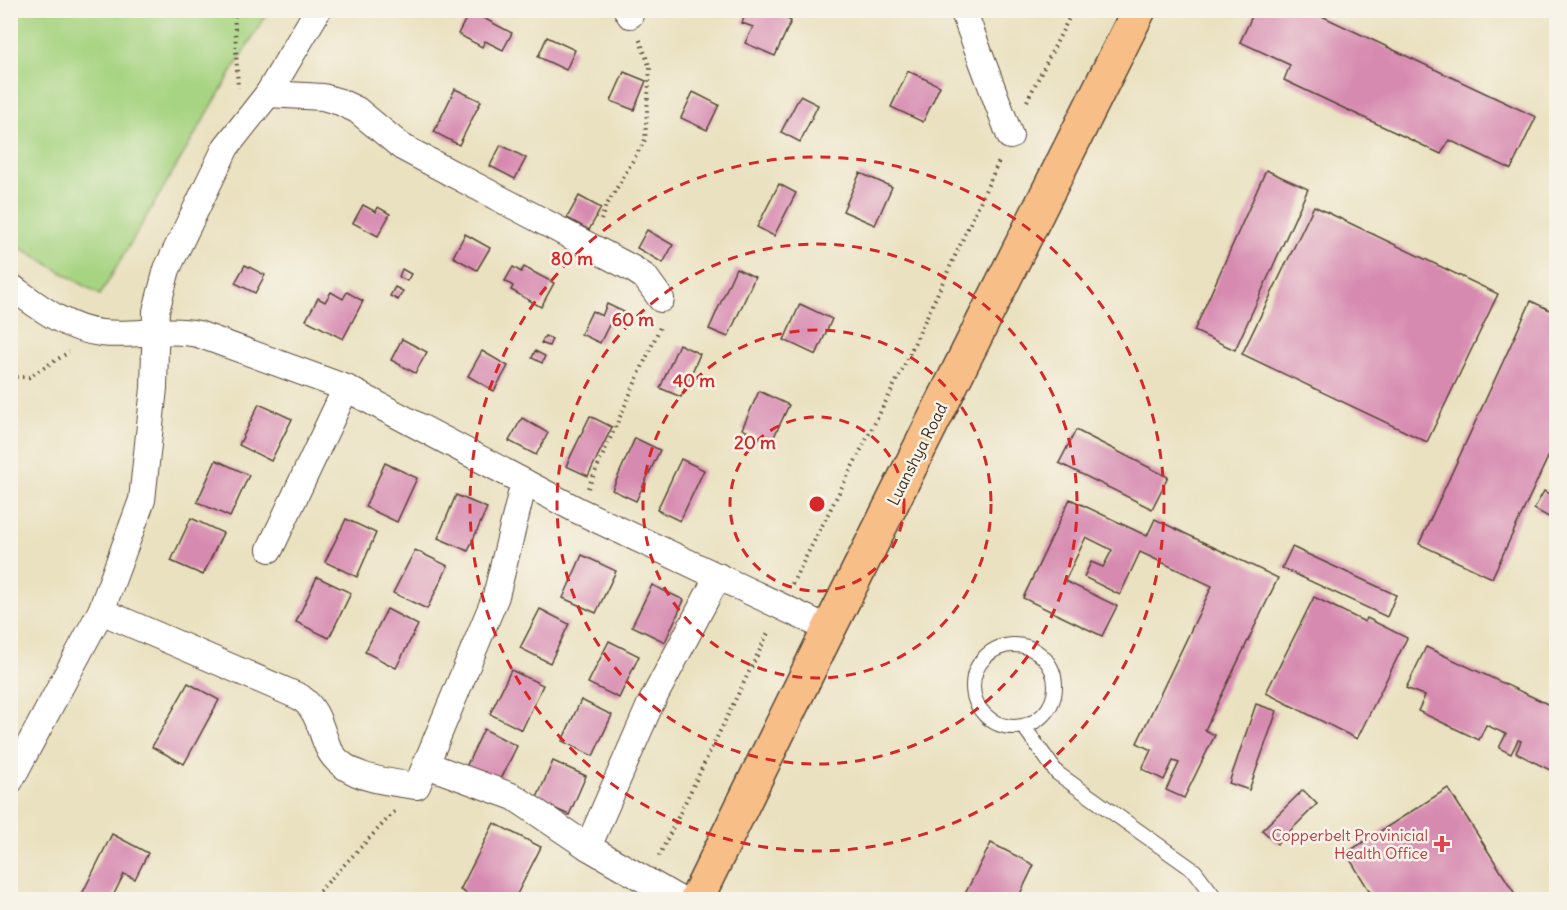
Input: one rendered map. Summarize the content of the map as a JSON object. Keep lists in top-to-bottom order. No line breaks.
{"streets":{"highway":["Luanshya Road"]},"places":{"health":["Copperbelt Provinicial Health Office"]},"rings":["80 m","60 m","40 m","20 m"]}
